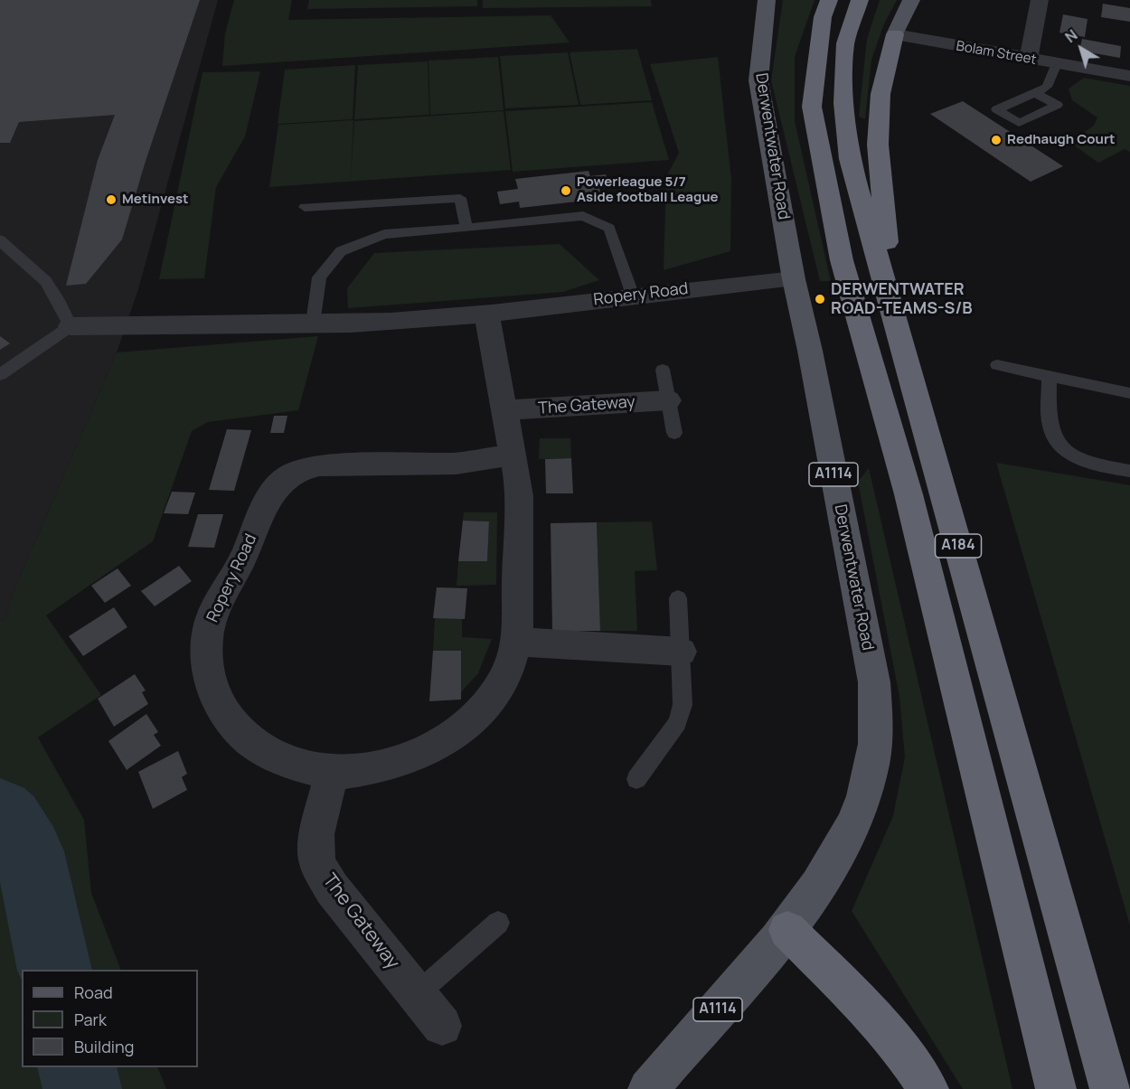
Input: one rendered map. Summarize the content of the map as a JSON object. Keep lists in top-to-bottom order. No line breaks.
{"streets":{"highway":["A184"],"main road":["Derwentwater Road","A1114"],"street":["Bolam Street","Ropery Road","The Gateway"]},"crossings":[["Derwentwater Road","Ropery Road"],["Ropery Road","The Gateway"]],"places":["Redhaugh Court","Powerleague 5/7 Aside football League","Metinvest","DERWENTWATER ROAD-TEAMS-S/B"],"legend":["Road","Park","Building"],"north":"top left"}
